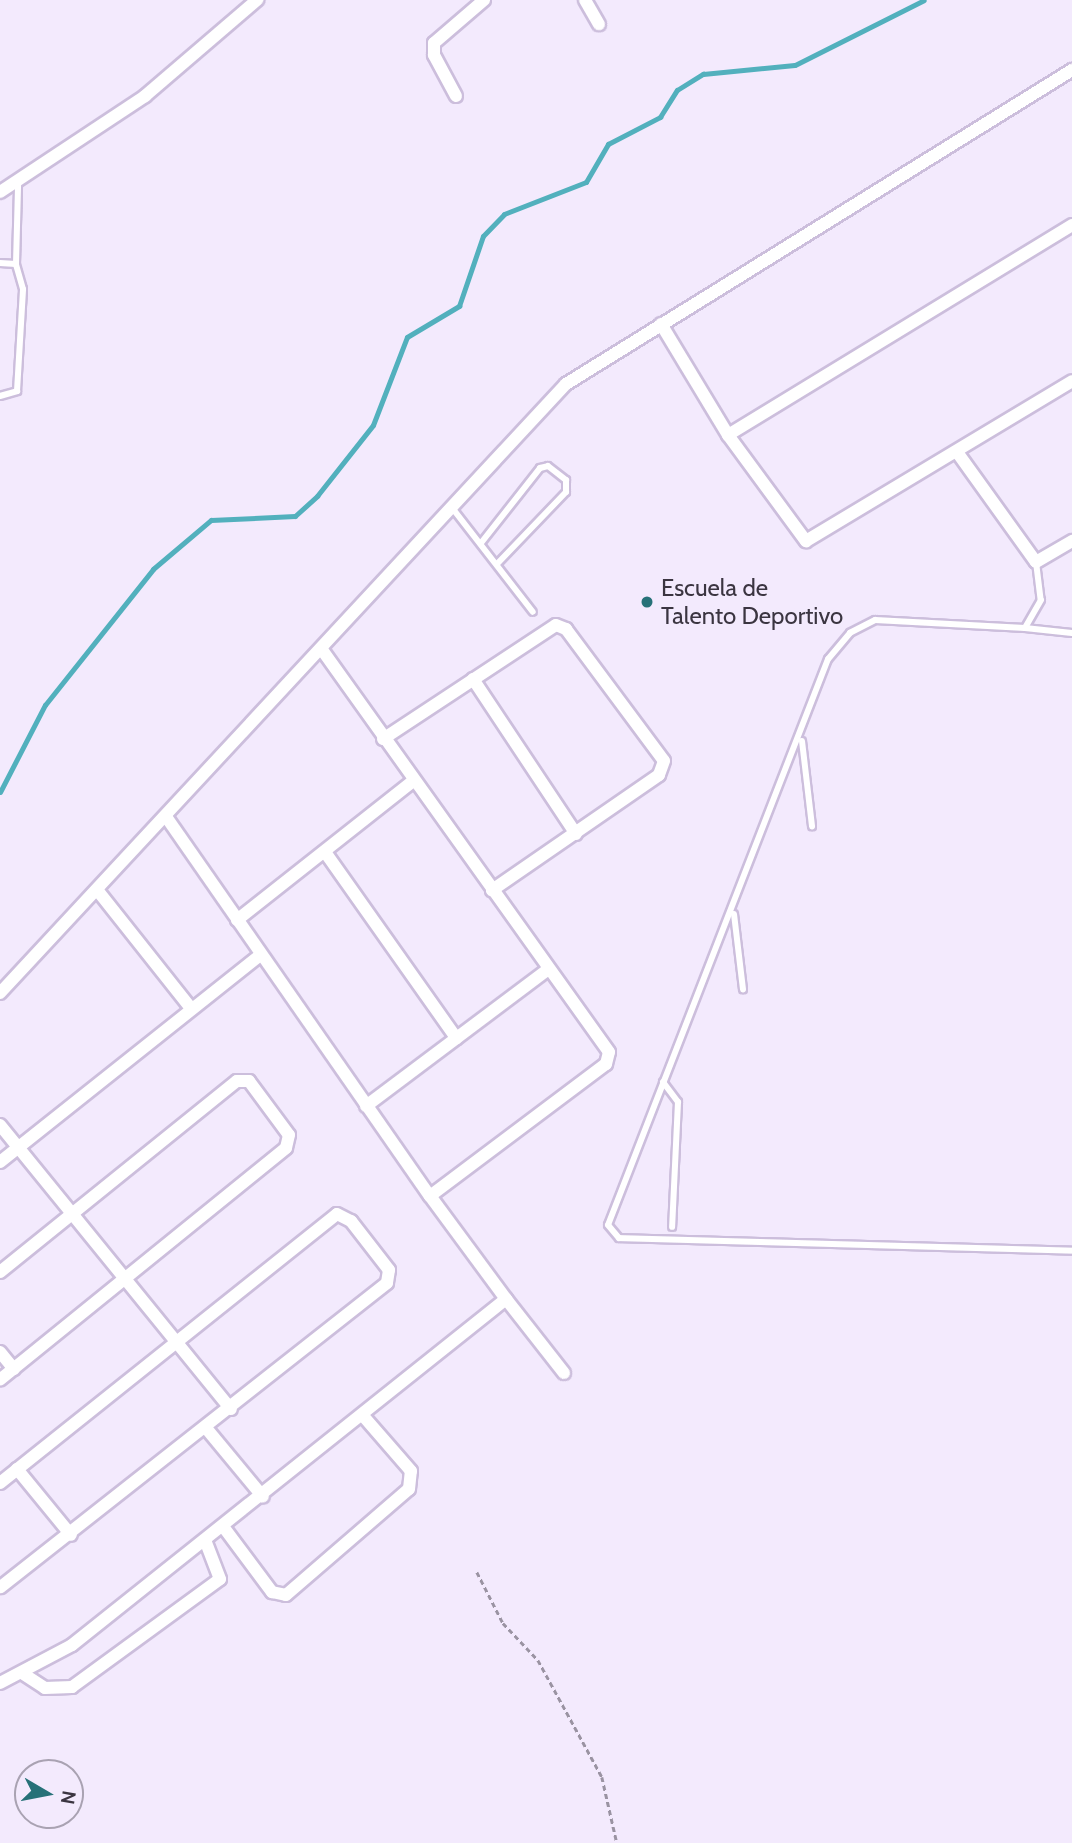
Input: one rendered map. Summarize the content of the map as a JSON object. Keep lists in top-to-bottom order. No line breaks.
{"places":["Escuela de Talento Deportivo"],"north":"right"}
